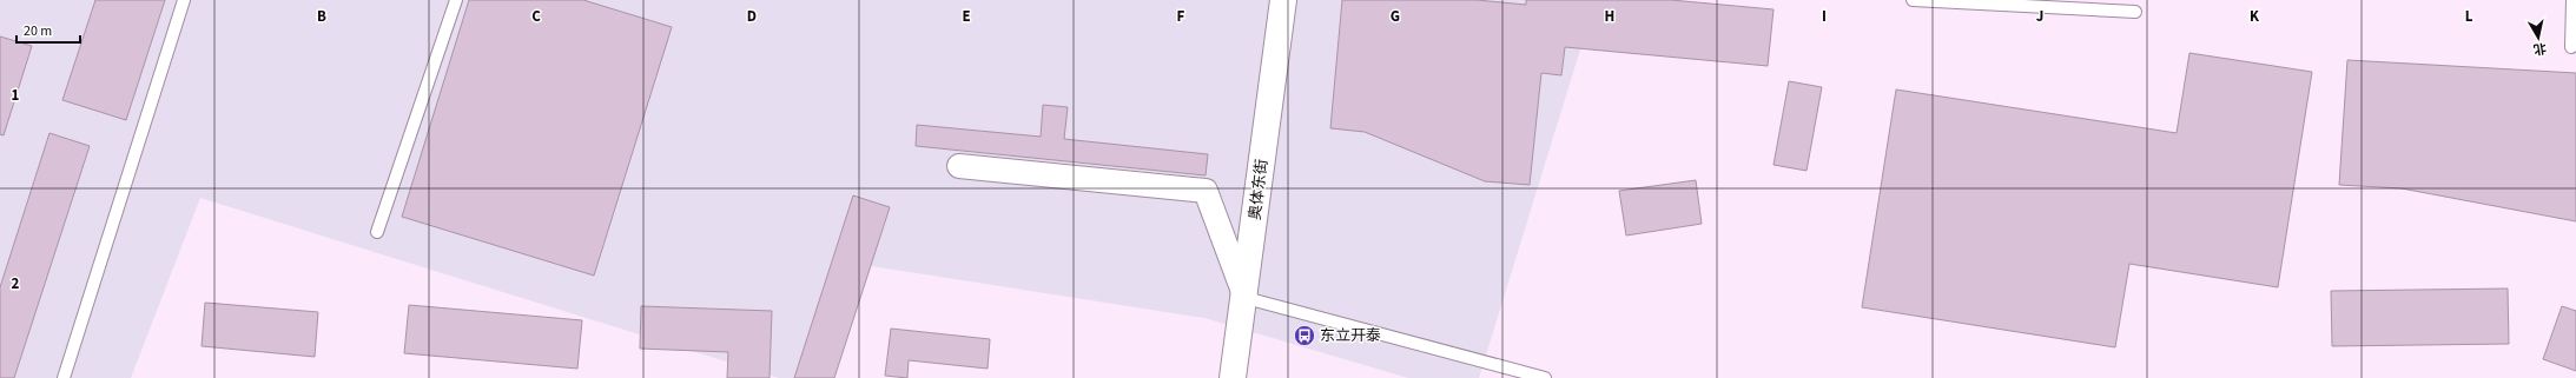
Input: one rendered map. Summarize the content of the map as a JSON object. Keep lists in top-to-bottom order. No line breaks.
{"streets":{"main road":["奥体东街"]},"places":{"bus stop":["东立开泰"]},"scale_bar":"20 m","north":"bottom","grid":{"columns":["B","C","D","E","F","G","H","I","J","K","L"],"rows":["1","2"]}}
